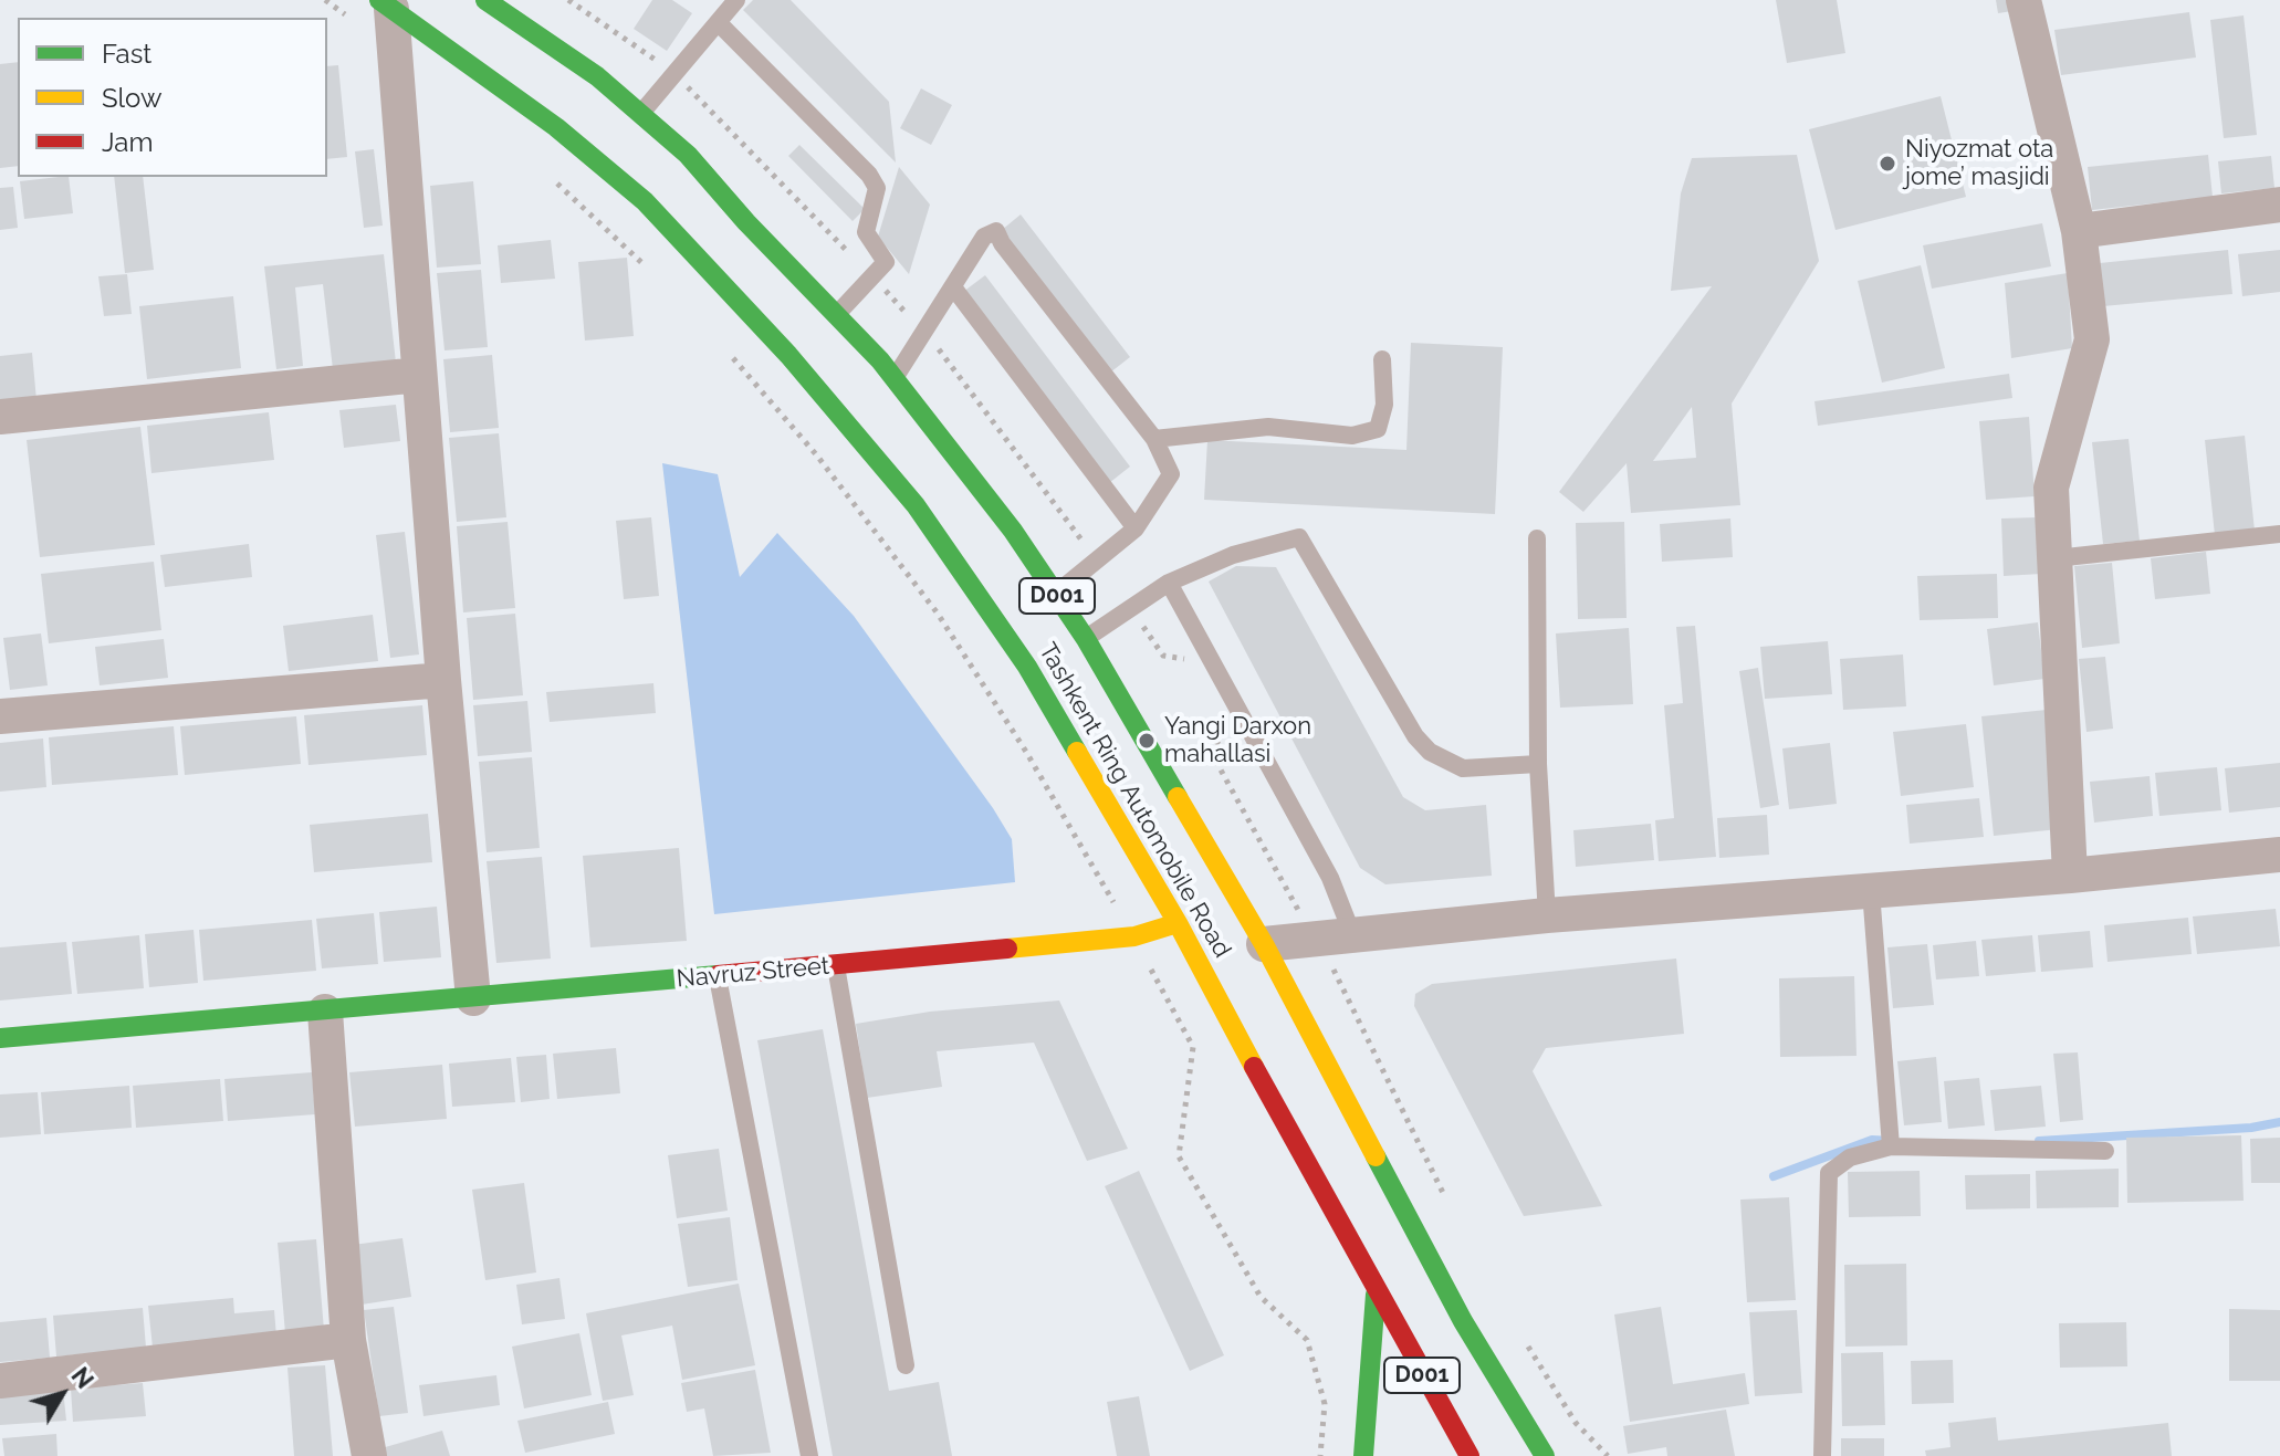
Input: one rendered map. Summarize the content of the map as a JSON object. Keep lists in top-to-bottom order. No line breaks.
{"streets":{"main road":["D001","Tashkent Ring Automobile Road","Navruz Street"]},"crossings":[["Tashkent Ring Automobile Road","Navruz Street"]],"places":["Niyozmat ota jome’ masjidi","Yangi Darxon mahallasi"],"legend":["Fast","Slow","Jam"],"north":"top right"}
